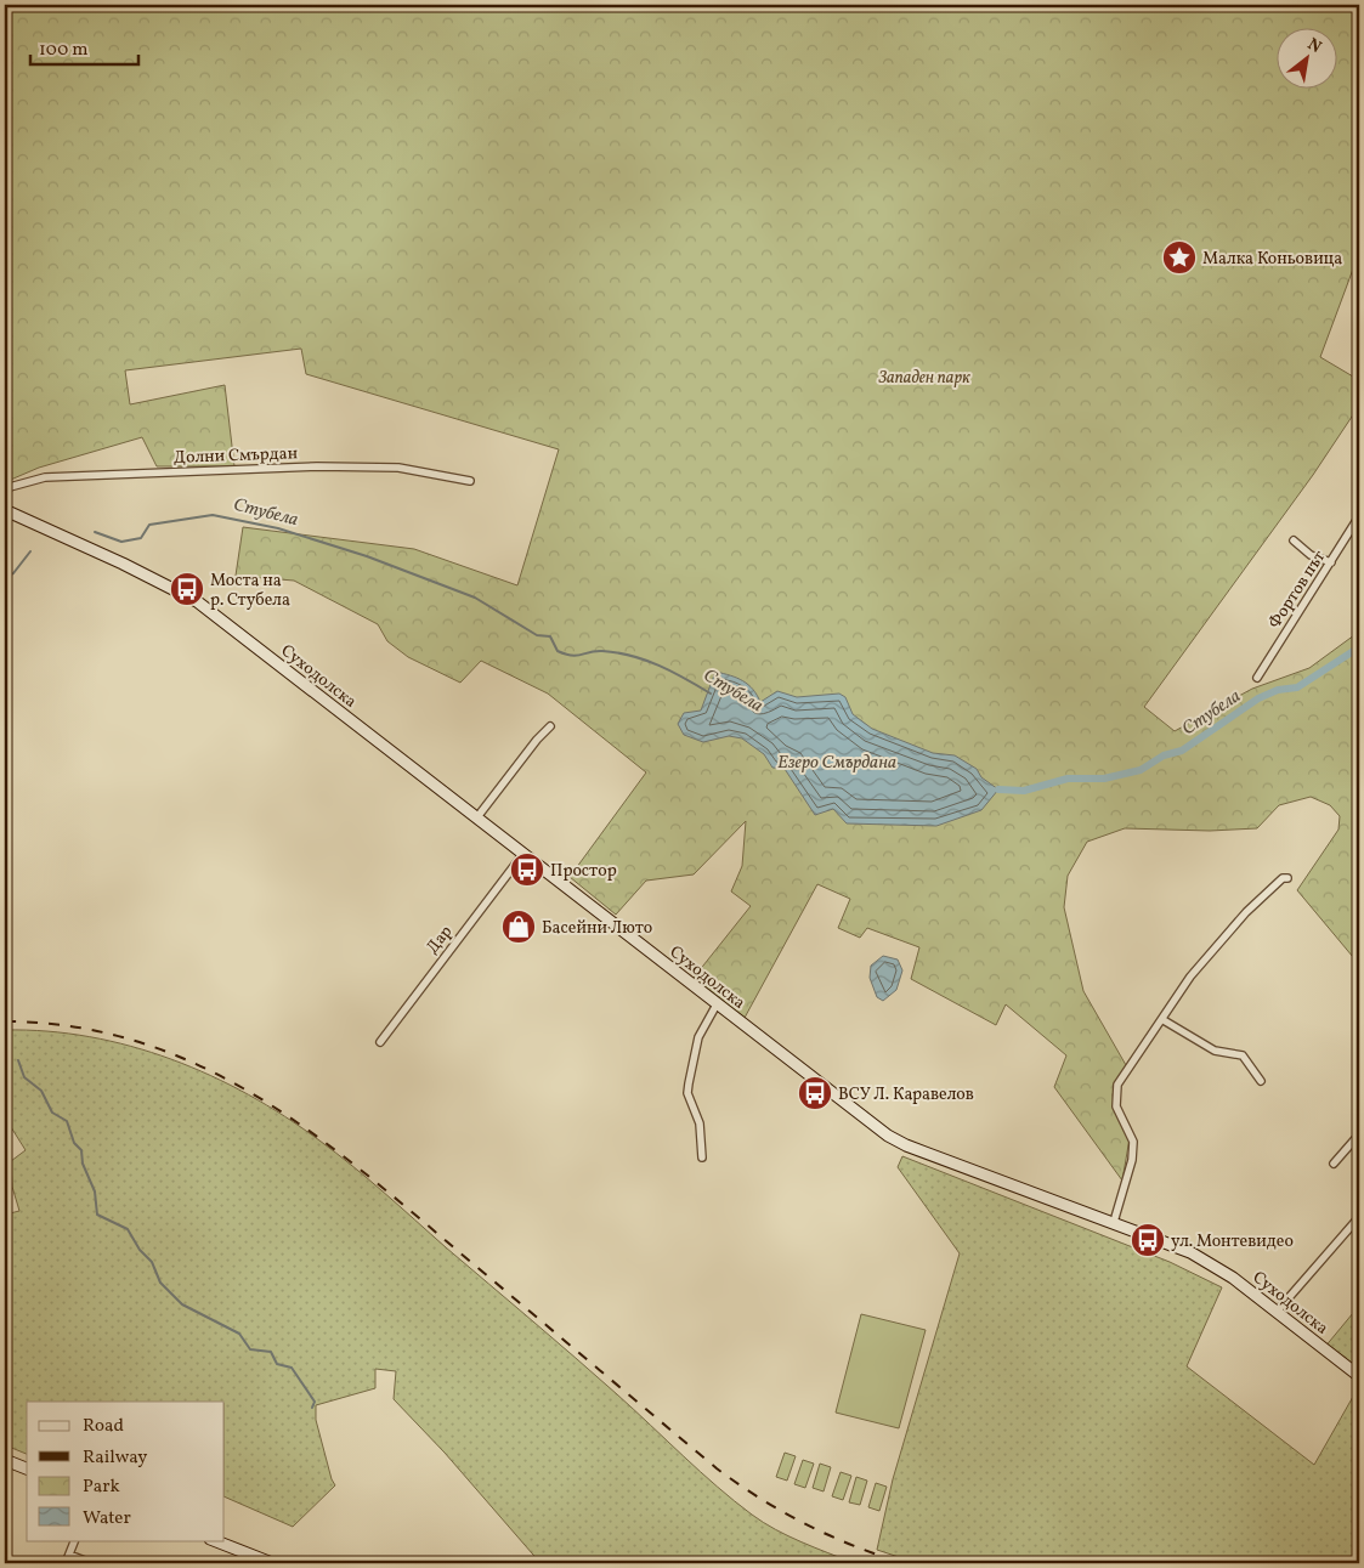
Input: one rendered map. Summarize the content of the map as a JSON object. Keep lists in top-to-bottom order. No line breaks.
{"streets":{"street":["Долни Смърдан","Фортов път","Суходолска","Дар"]},"crossings":[["Суходолска","Дар"]],"water":["Стубела","Езеро Смърдана"],"parks":["Западен парк"],"places":{"place":["Малка Коньовица"],"bus stop":["Моста на р. Стубела","Простор","ВСУ Л. Каравелов","ул. Монтевидео"],"shop":["Басейни Люто"]},"legend":["Road","Railway","Park","Water"],"scale_bar":"100 m","north":"top right"}
